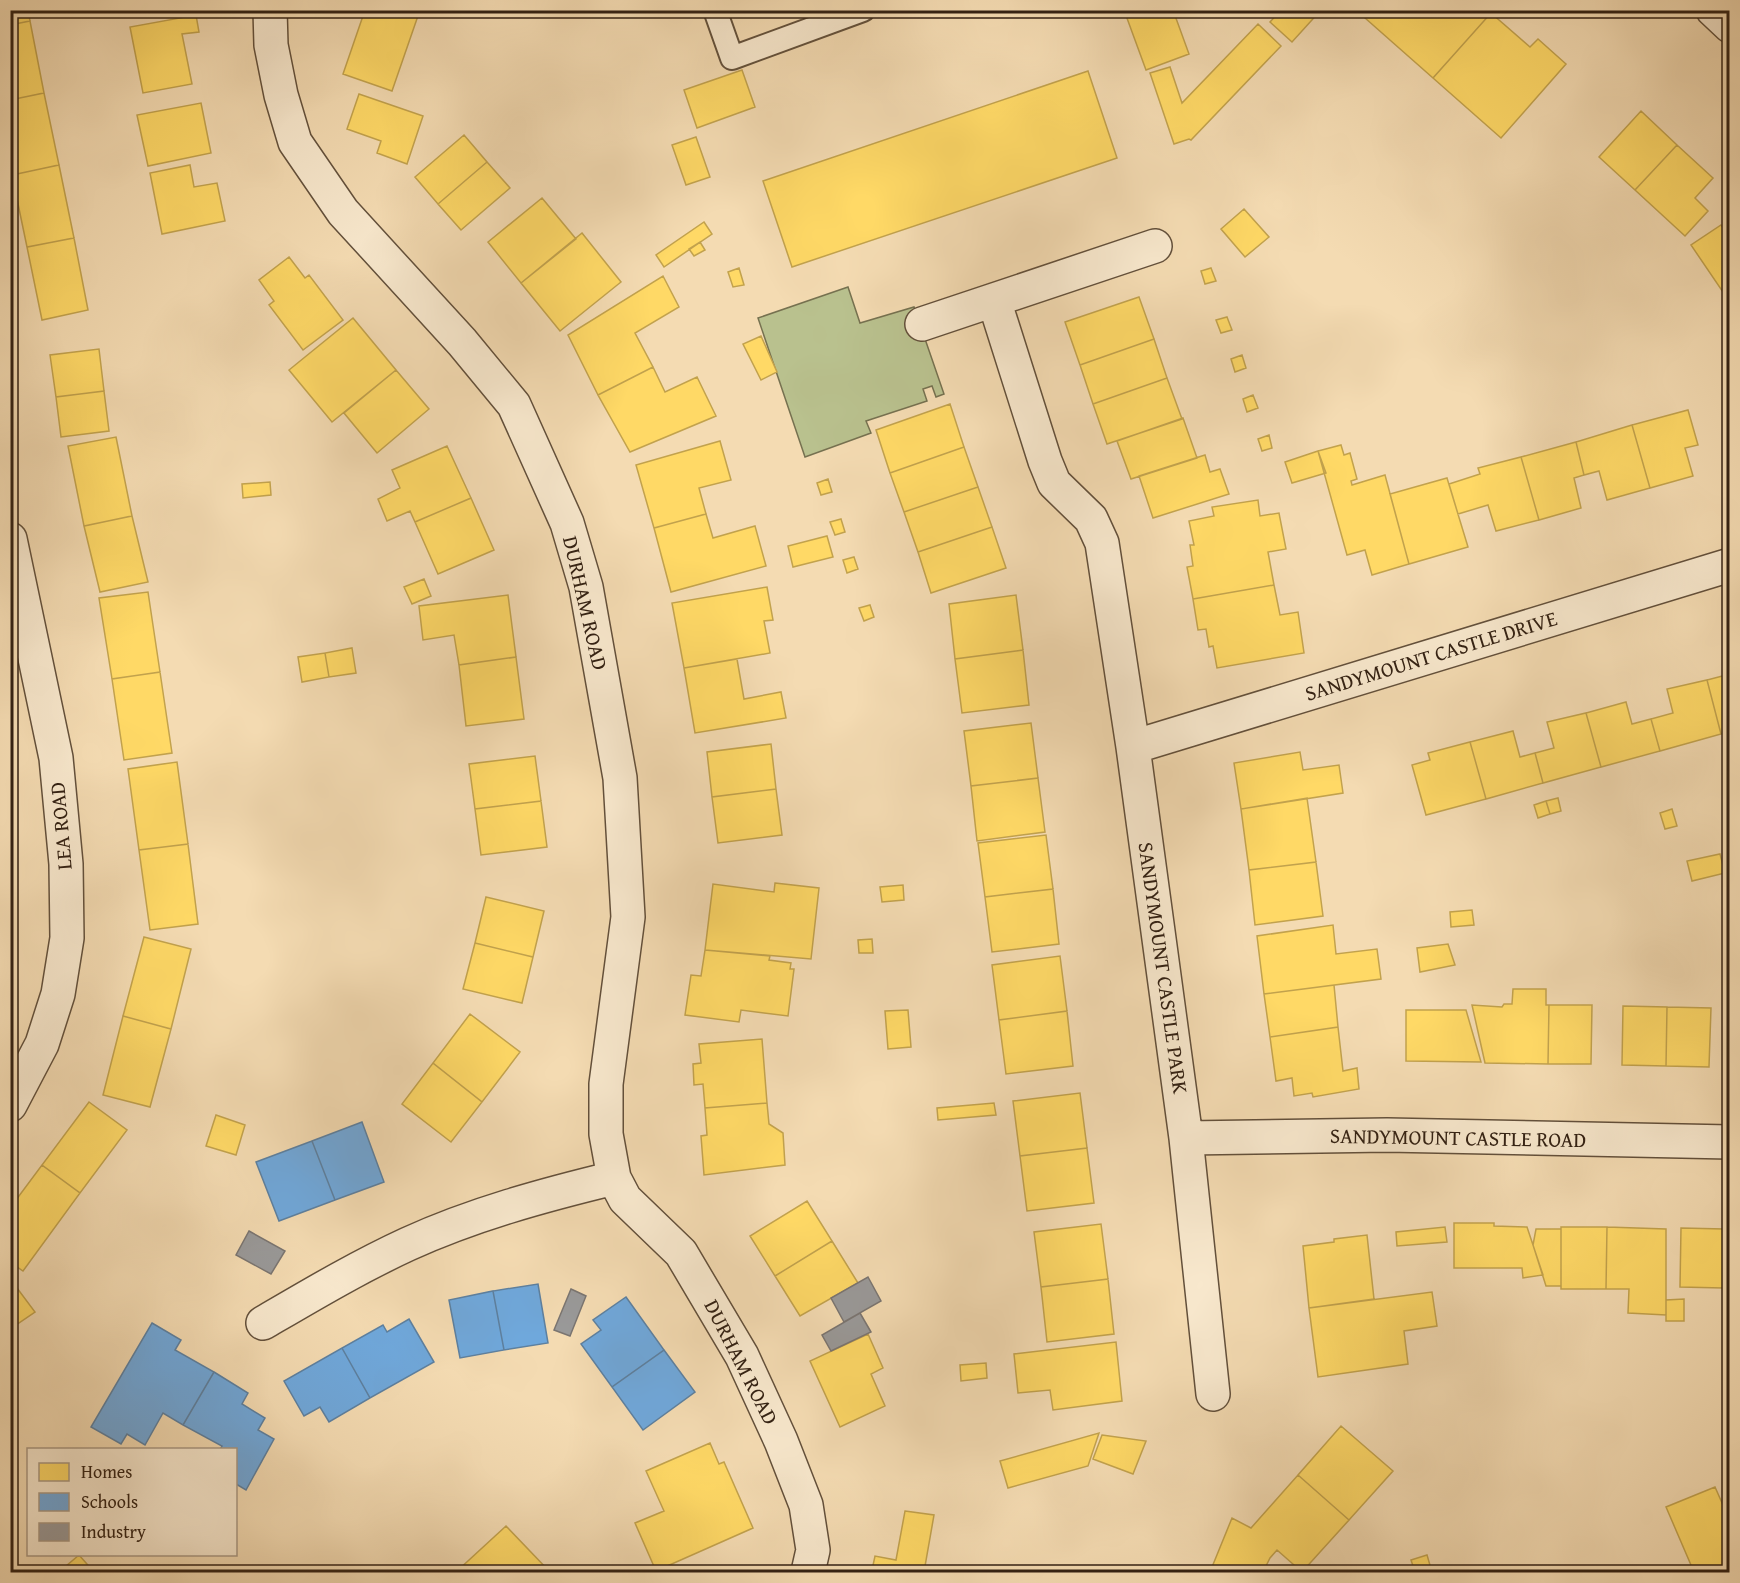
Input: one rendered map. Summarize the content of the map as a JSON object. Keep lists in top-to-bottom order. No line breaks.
{"streets":{"street":["DURHAM ROAD","SANDYMOUNT CASTLE DRIVE","LEA ROAD","SANDYMOUNT CASTLE PARK","SANDYMOUNT CASTLE ROAD"]},"crossings":[["SANDYMOUNT CASTLE DRIVE","SANDYMOUNT CASTLE PARK"],["SANDYMOUNT CASTLE PARK","SANDYMOUNT CASTLE ROAD"]],"legend":["Homes","Schools","Industry"]}
